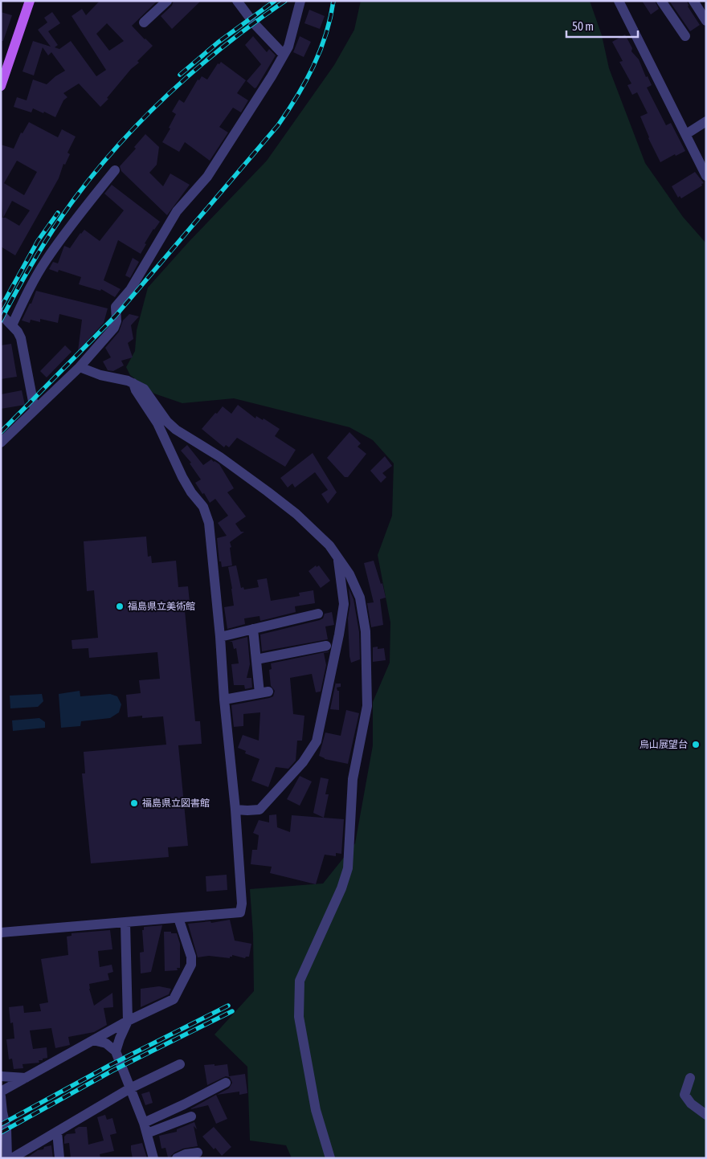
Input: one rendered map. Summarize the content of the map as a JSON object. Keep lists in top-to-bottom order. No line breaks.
{"places":["福島県立美術館","烏山展望台","福島県立図書館"],"scale_bar":"50 m"}
